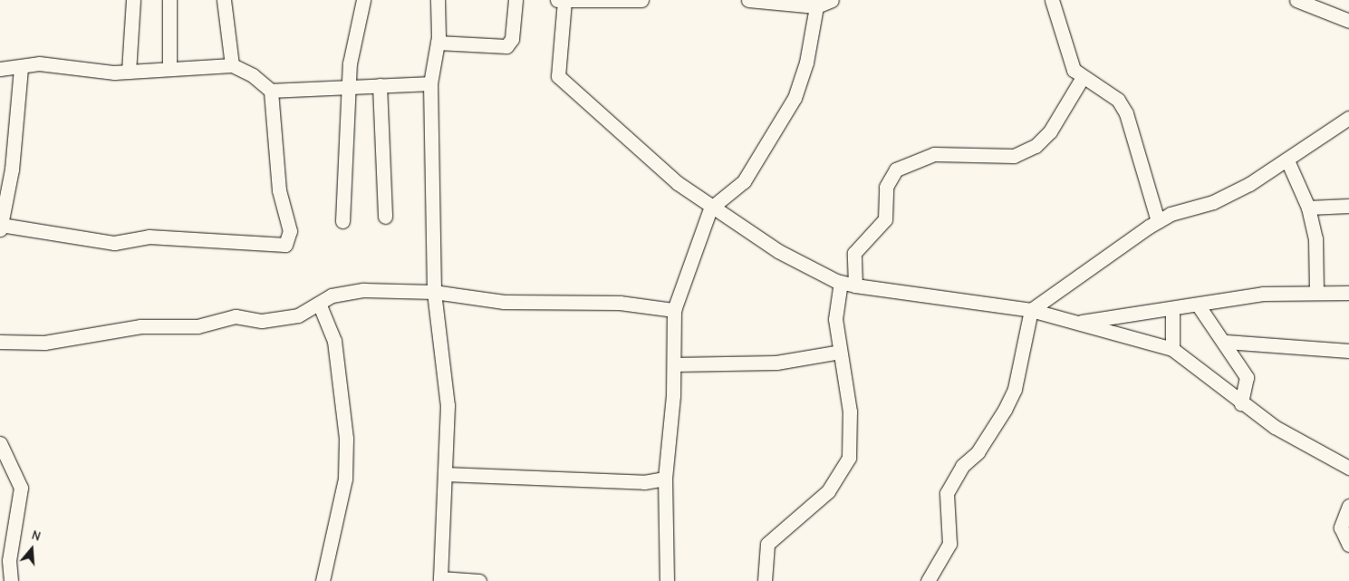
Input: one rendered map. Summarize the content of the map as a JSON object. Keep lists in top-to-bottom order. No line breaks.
{"north":"top"}
